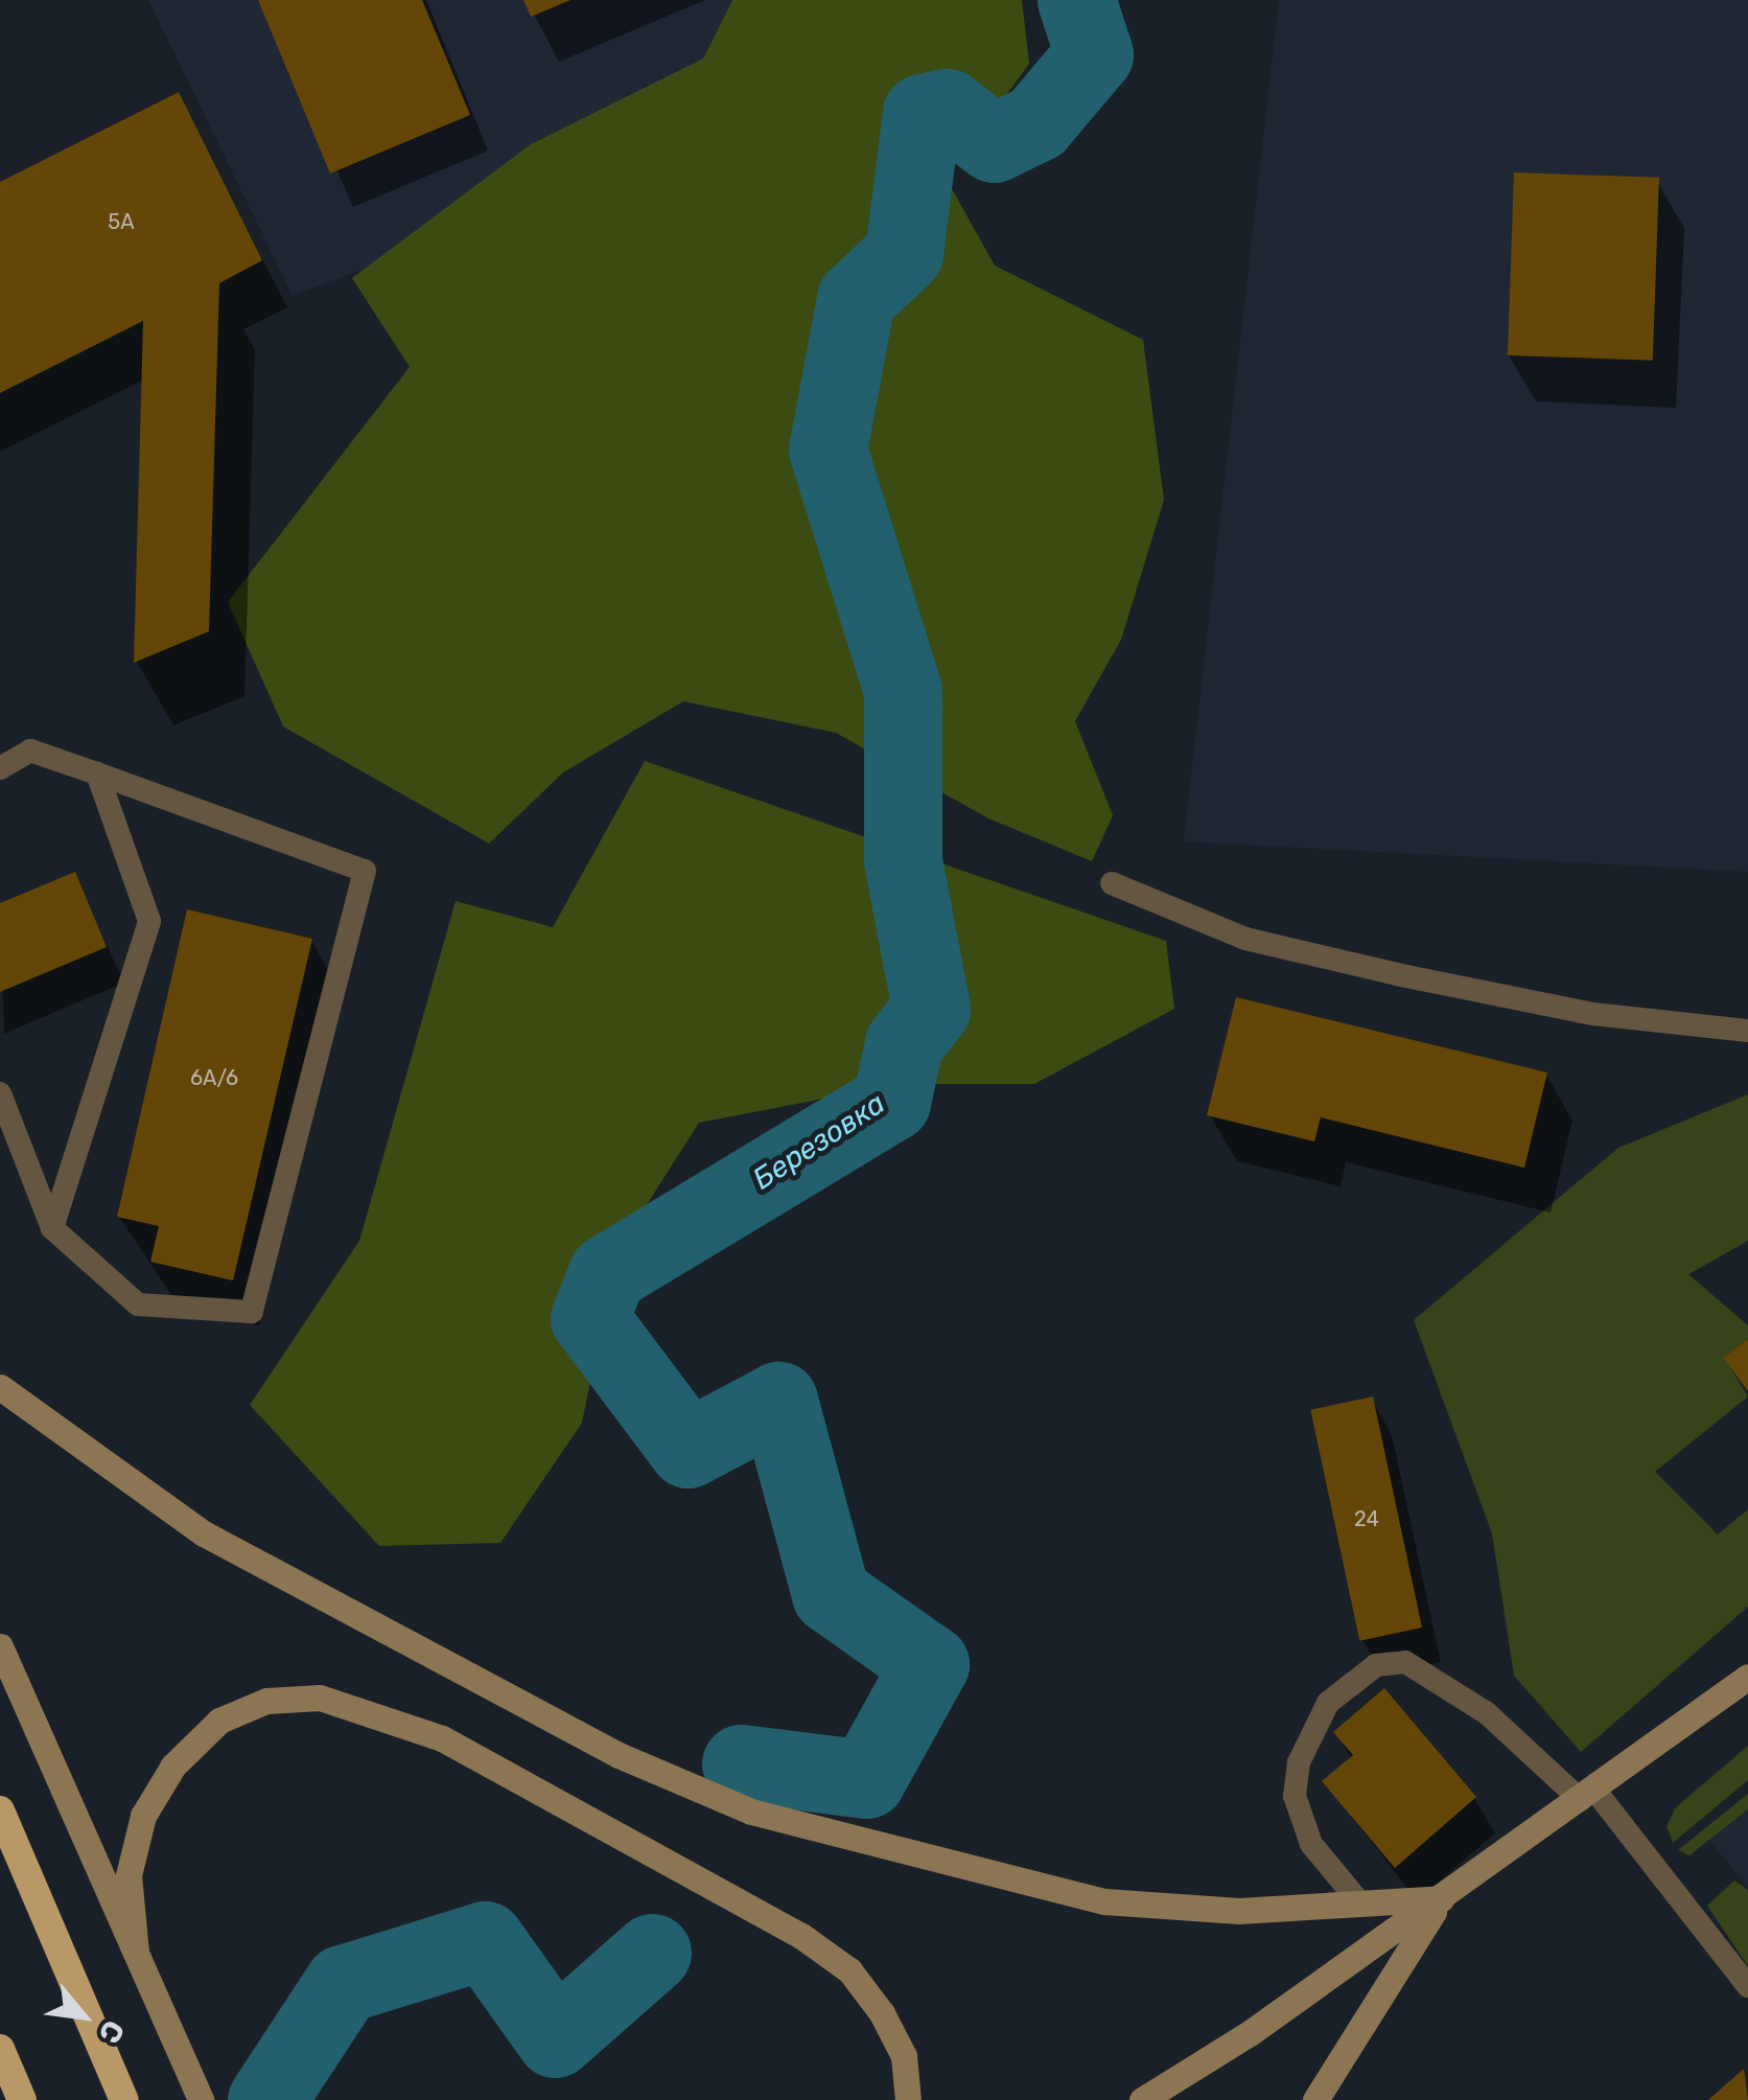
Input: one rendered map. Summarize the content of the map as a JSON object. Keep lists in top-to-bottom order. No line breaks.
{"water":["Березовка"],"house_numbers":["5А","6А/6","24"],"north":"bottom right"}
